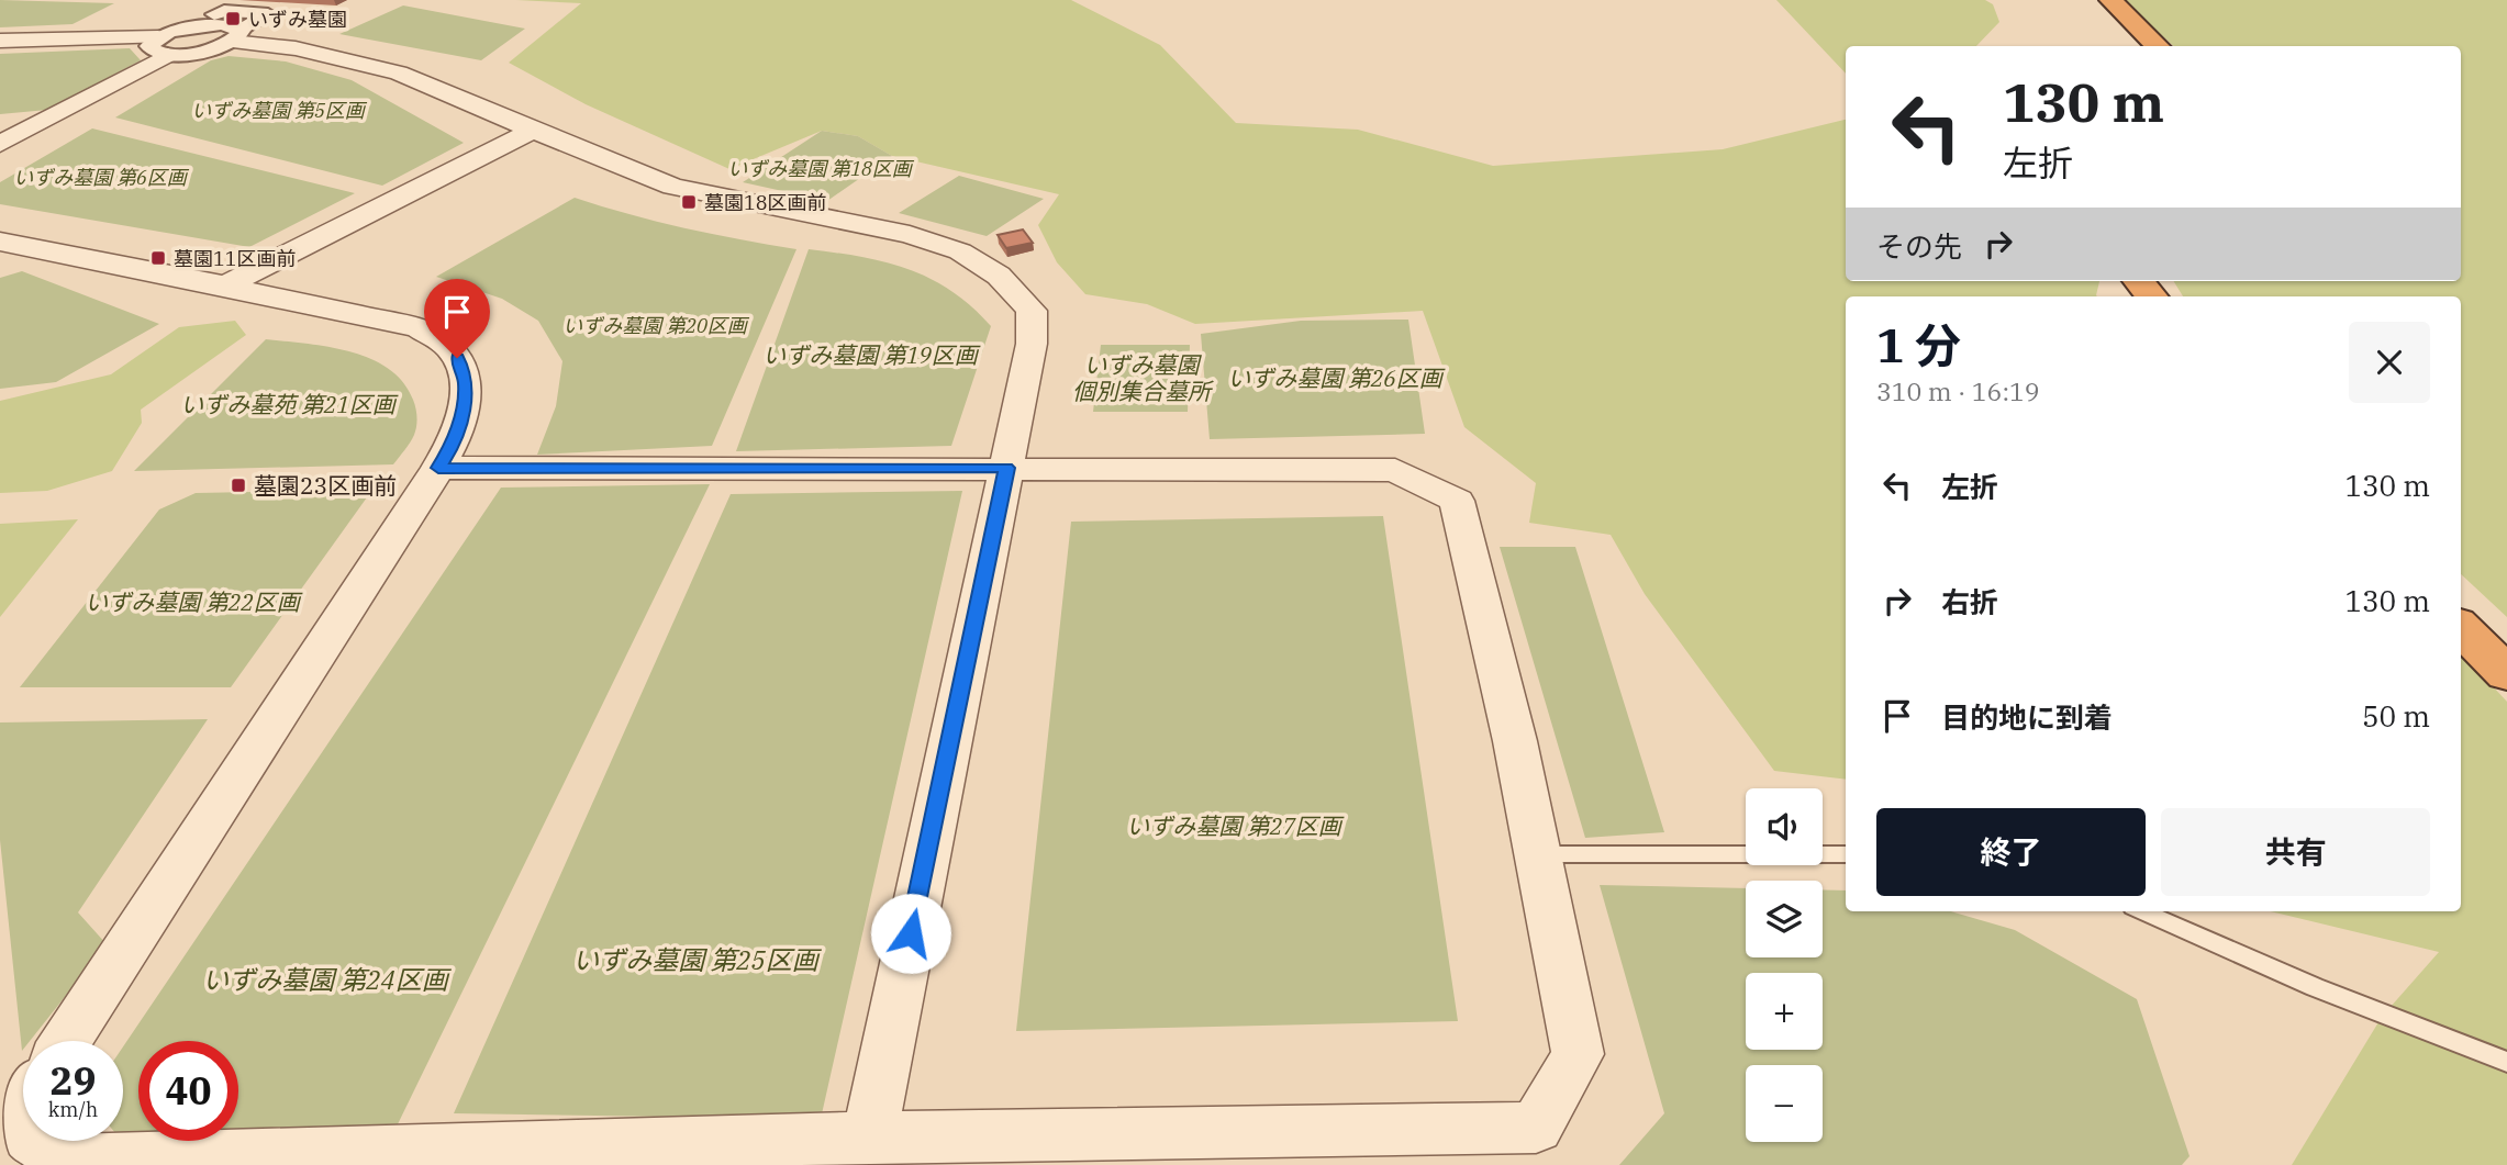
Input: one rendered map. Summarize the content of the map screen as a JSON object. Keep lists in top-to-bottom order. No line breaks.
{"parks":["いずみ墓園 第5区画","いずみ墓園 第18区画","いずみ墓園 第6区画","いずみ墓園 第20区画","いずみ墓園 第19区画","いずみ墓園 個別集合墓所","いずみ墓園 第26区画","いずみ墓苑 第21区画","いずみ墓園 第22区画","いずみ墓園 第27区画","いずみ墓園 第25区画","いずみ墓園 第24区画"],"places":{"transit":["いずみ墓園","墓園18区画前","墓園11区画前","墓園23区画前"]},"page":{"turn":["130 m","左折"],"then":"その先","heading":["1 分","310 m · 16:19"],"list":[{"name":"左折","value":"130 m"},{"name":"右折","value":"130 m"},{"name":"目的地に到着","value":"50 m"}],"map_buttons":["+","−"],"buttons":["終了","共有"],"speed":"29 km/h","limit":"40"}}
